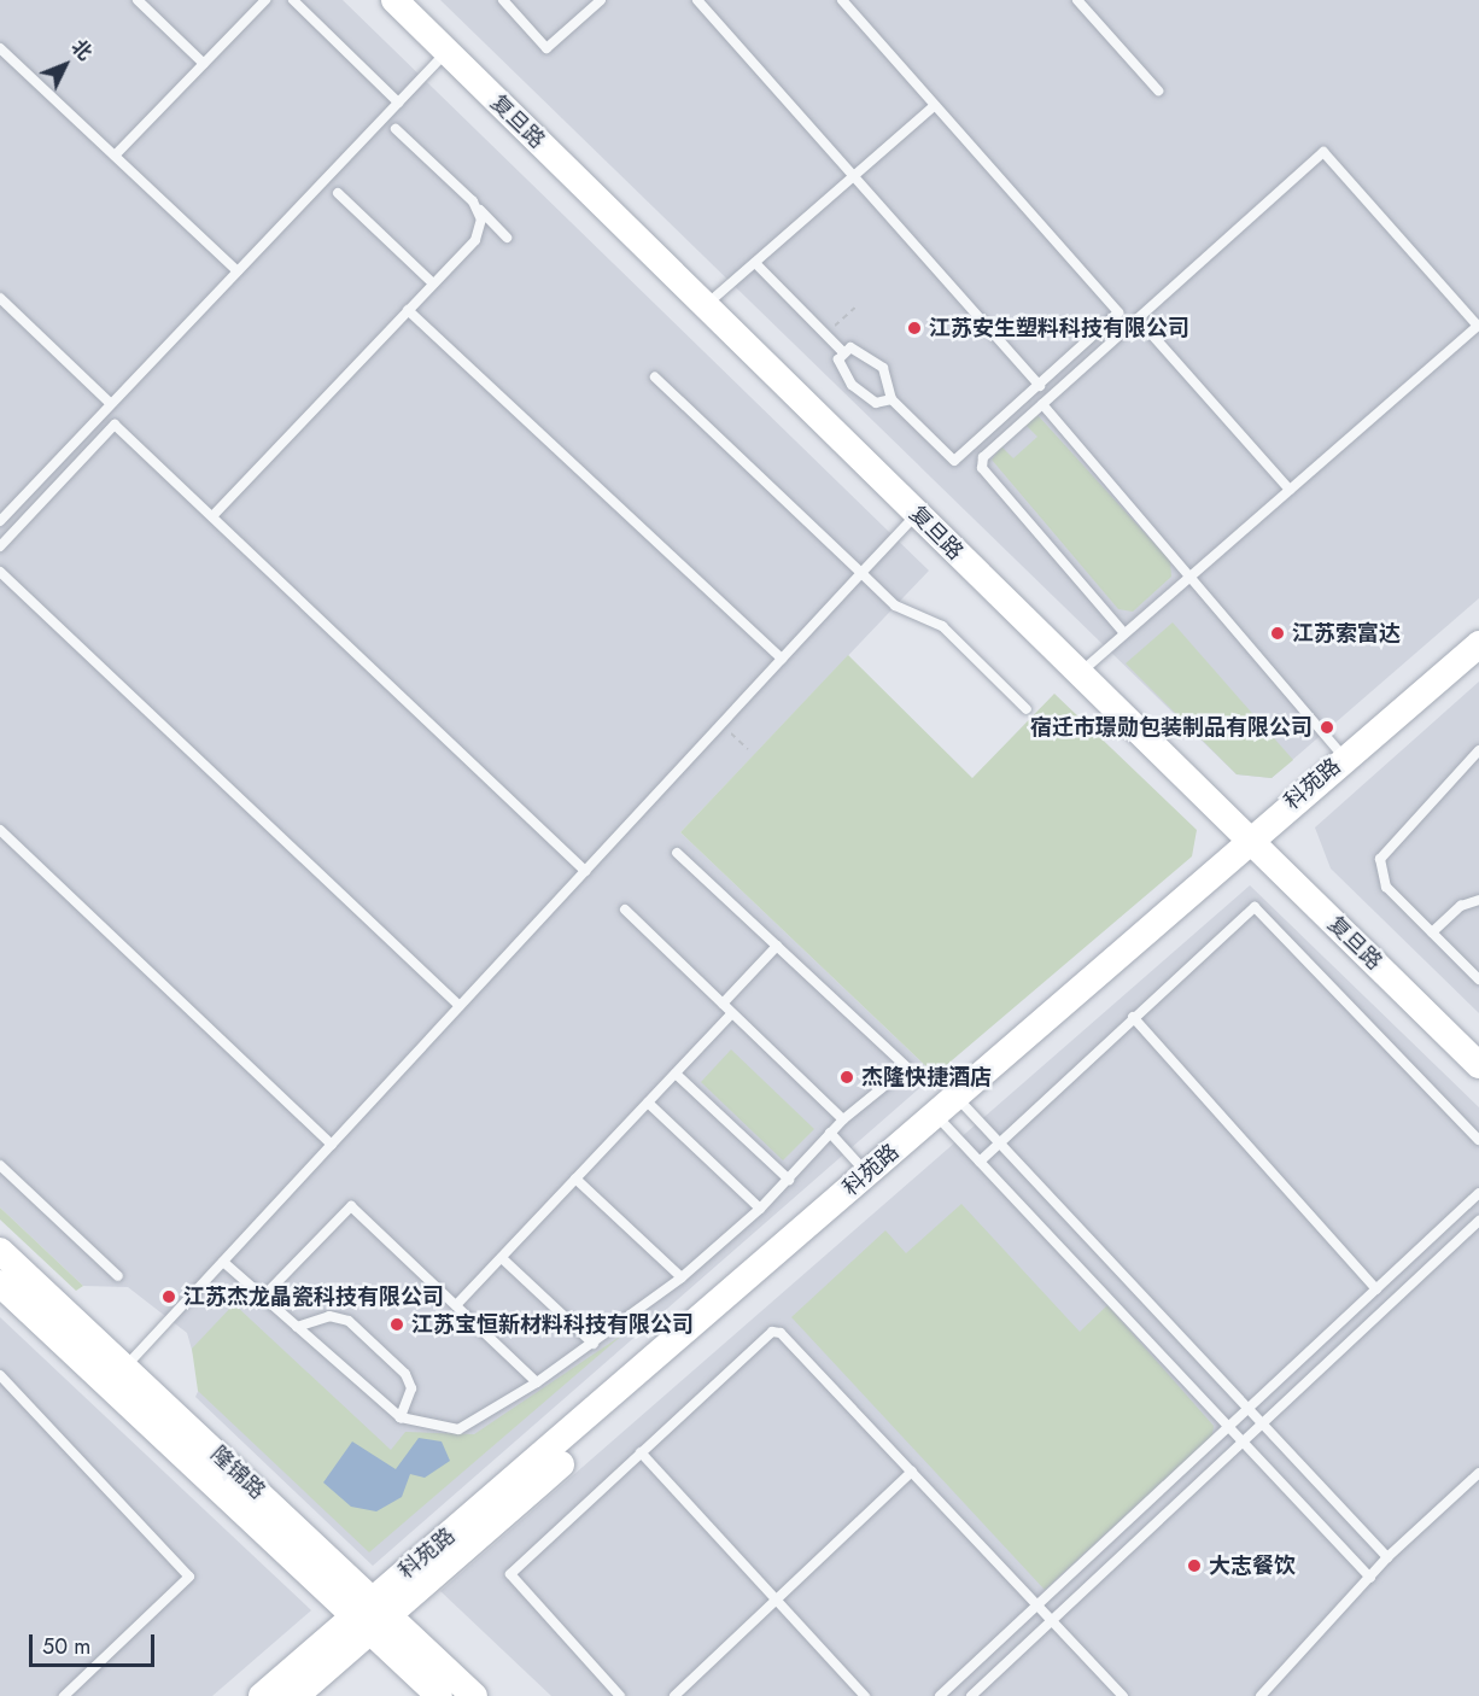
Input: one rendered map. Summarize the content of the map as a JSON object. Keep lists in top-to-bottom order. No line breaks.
{"streets":{"street":["复旦路","科苑路","隆锦路"]},"crossings":[["复旦路","科苑路"],["科苑路","隆锦路"]],"places":["江苏安生塑料科技有限公司","江苏索富达","宿迁市璟勋包装制品有限公司","杰隆快捷酒店","江苏杰龙晶瓷科技有限公司","江苏宝恒新材料科技有限公司","大志餐饮"],"scale_bar":"50 m","north":"top right"}
